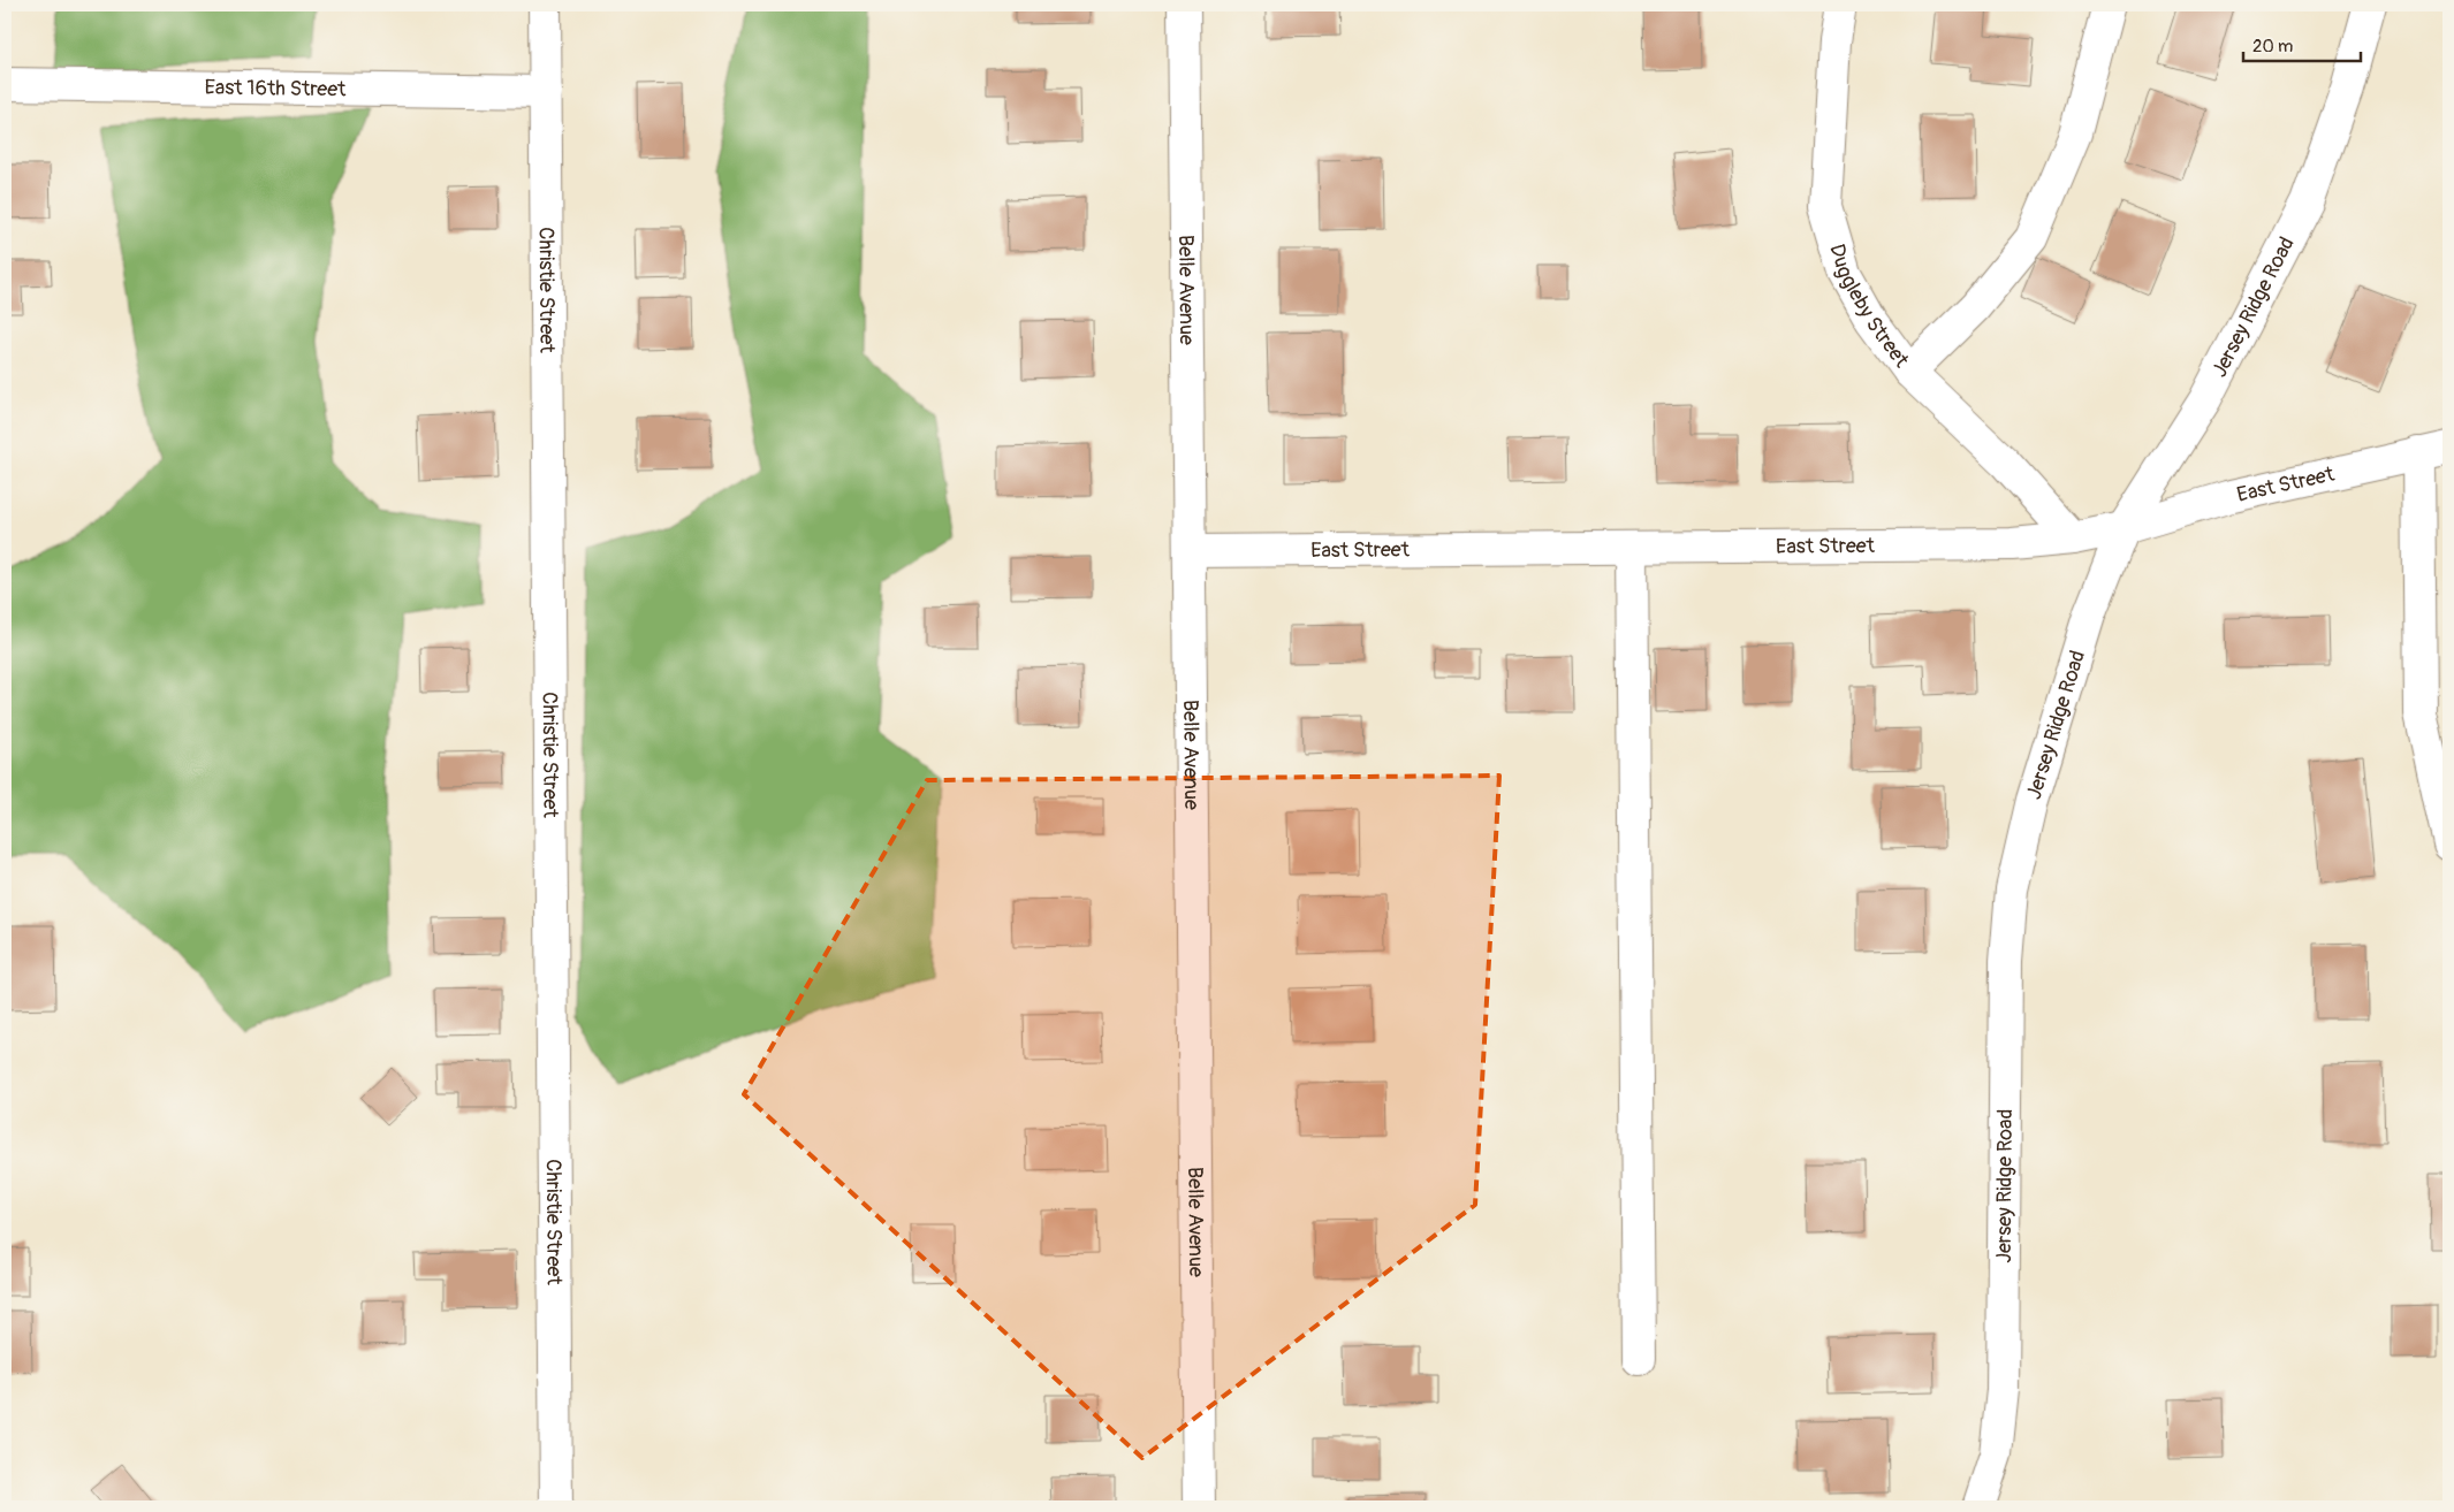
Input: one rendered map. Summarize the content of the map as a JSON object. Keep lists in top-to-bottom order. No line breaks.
{"streets":{"street":["East 16th Street","Christie Street","Belle Avenue","Duggleby Street","Jersey Ridge Road","East Street"]},"crossings":[["East 16th Street","Christie Street"],["Belle Avenue","East Street"],["Duggleby Street","East Street"],["Jersey Ridge Road","East Street"]],"scale_bar":"20 m"}
